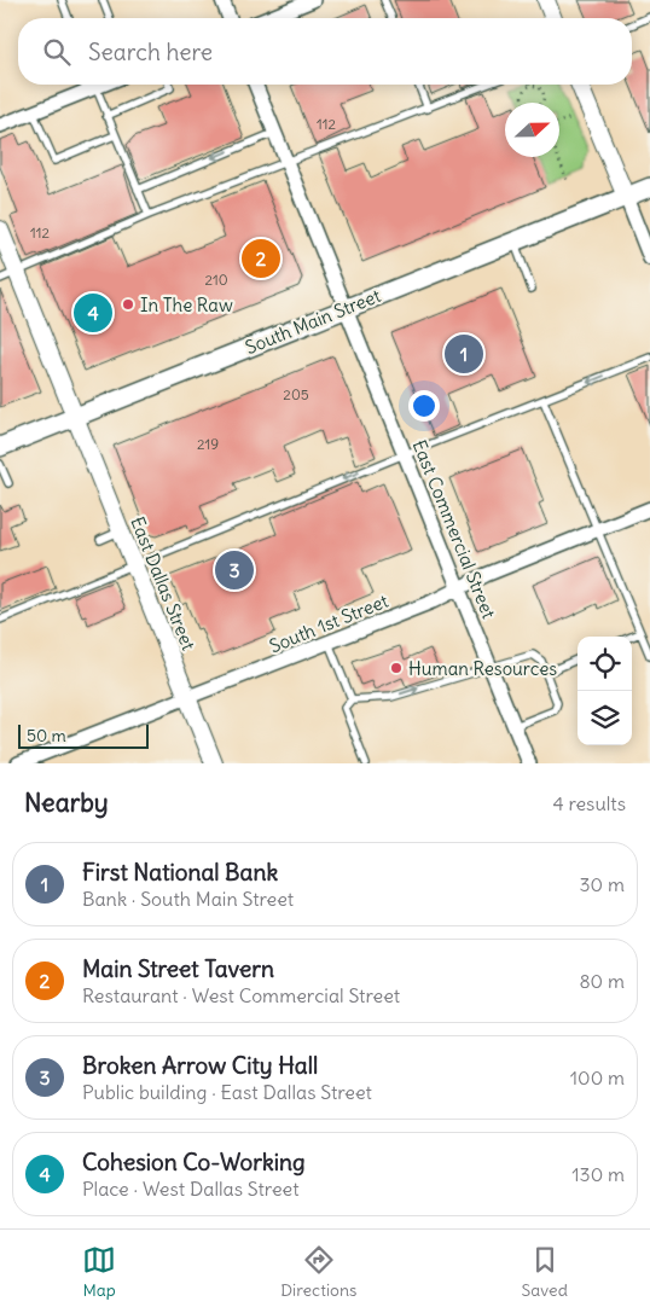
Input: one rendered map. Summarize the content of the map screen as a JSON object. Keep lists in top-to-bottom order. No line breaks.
{"streets":{"main road":["South Main Street"],"street":["East Commercial Street","East Dallas Street","South 1st Street"]},"crossings":[["South Main Street","East Commercial Street"],["South Main Street","East Dallas Street"],["East Commercial Street","South 1st Street"],["East Dallas Street","South 1st Street"]],"places":["In The Raw","Human Resources"],"house_numbers":["112","112","210","205","219"],"scale_bar":"50 m","north":"right","page":{"search":"Search here","pins":["2","4","1","3"],"scale":"50 m","heading":["Nearby","4 results"],"list":[{"mark":"1","name":"First National Bank","note":"Bank · South Main Street","value":"30 m"},{"mark":"2","name":"Main Street Tavern","note":"Restaurant · West Commercial Street","value":"80 m"},{"mark":"3","name":"Broken Arrow City Hall","note":"Public building · East Dallas Street","value":"100 m"},{"mark":"4","name":"Cohesion Co-Working","note":"Place · West Dallas Street","value":"130 m"}],"nav":["Map","Directions","Saved"]}}
